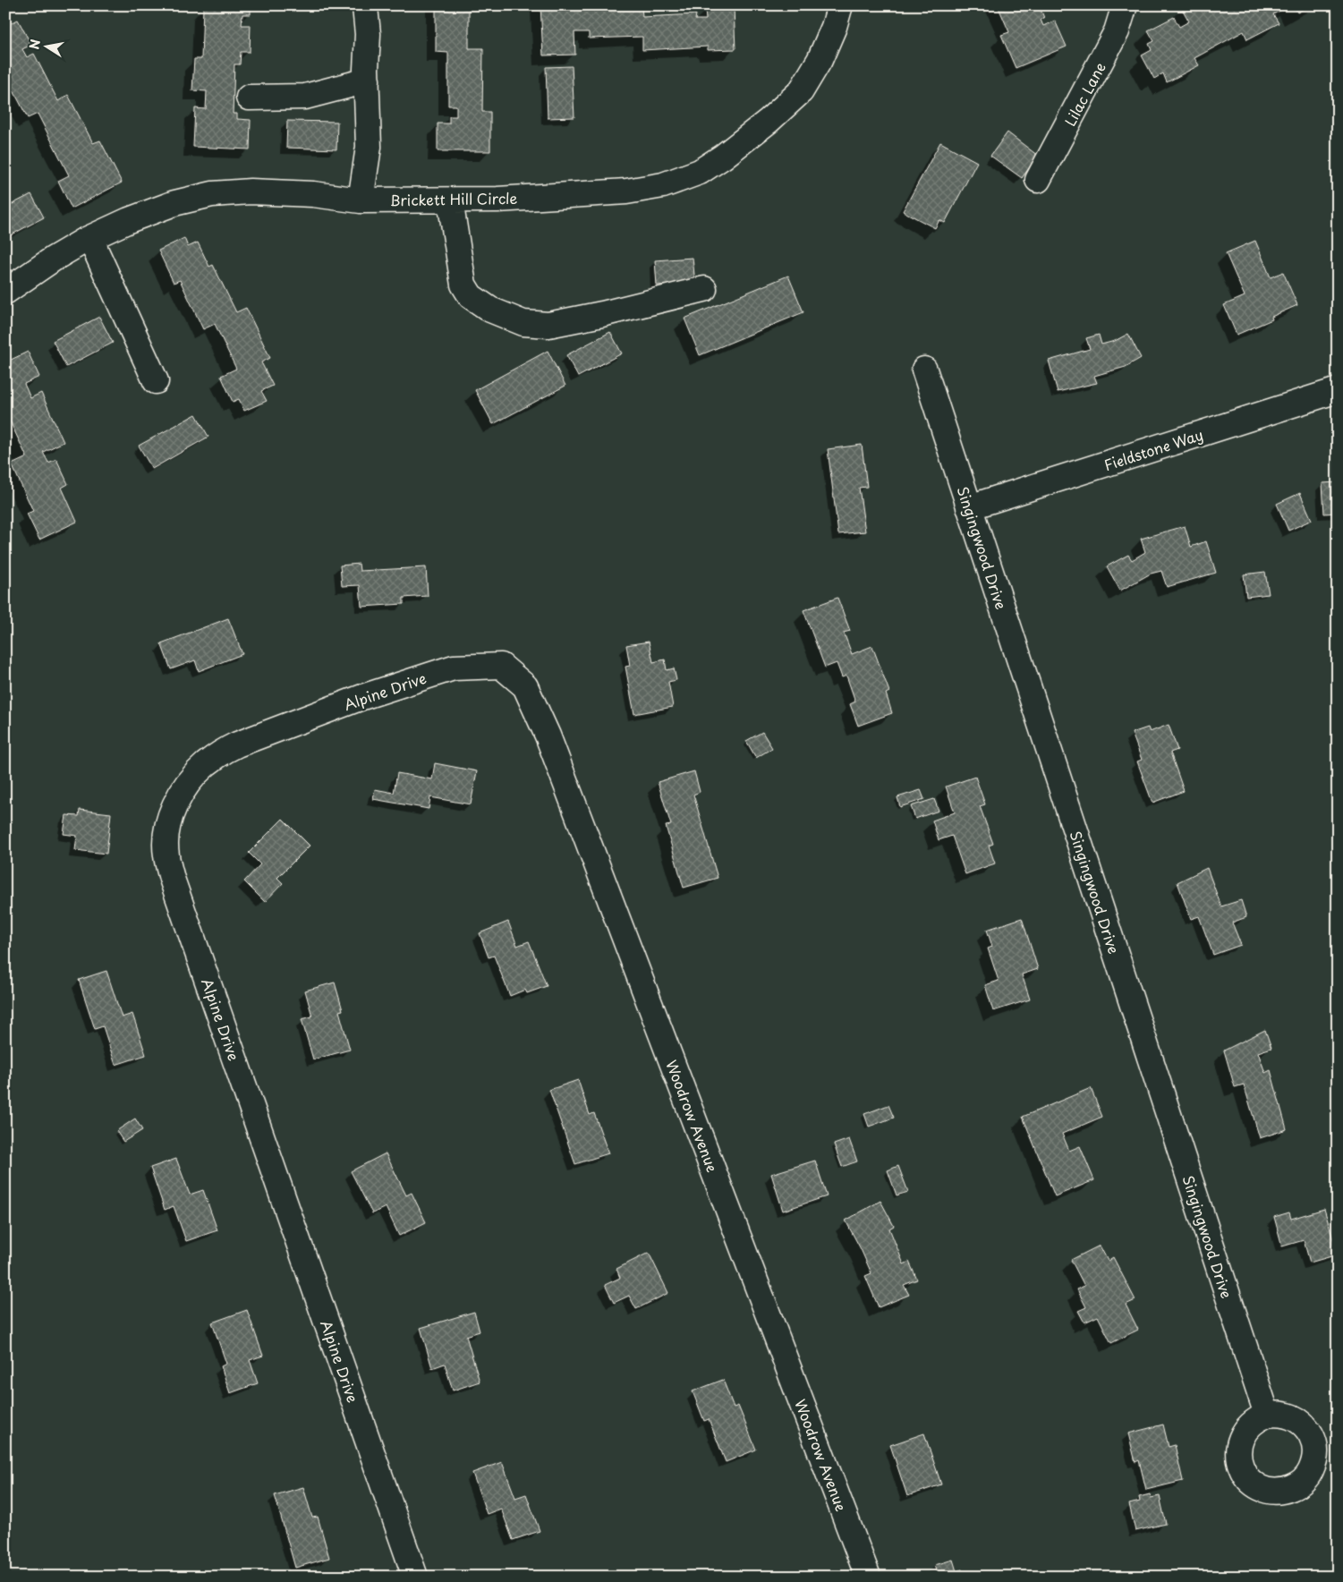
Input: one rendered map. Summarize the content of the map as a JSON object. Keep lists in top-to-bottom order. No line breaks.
{"streets":{"street":["Lilac Lane","Brickett Hill Circle","Fieldstone Way","Singingwood Drive","Alpine Drive","Woodrow Avenue"]},"crossings":[["Fieldstone Way","Singingwood Drive"],["Alpine Drive","Woodrow Avenue"]],"north":"left"}
